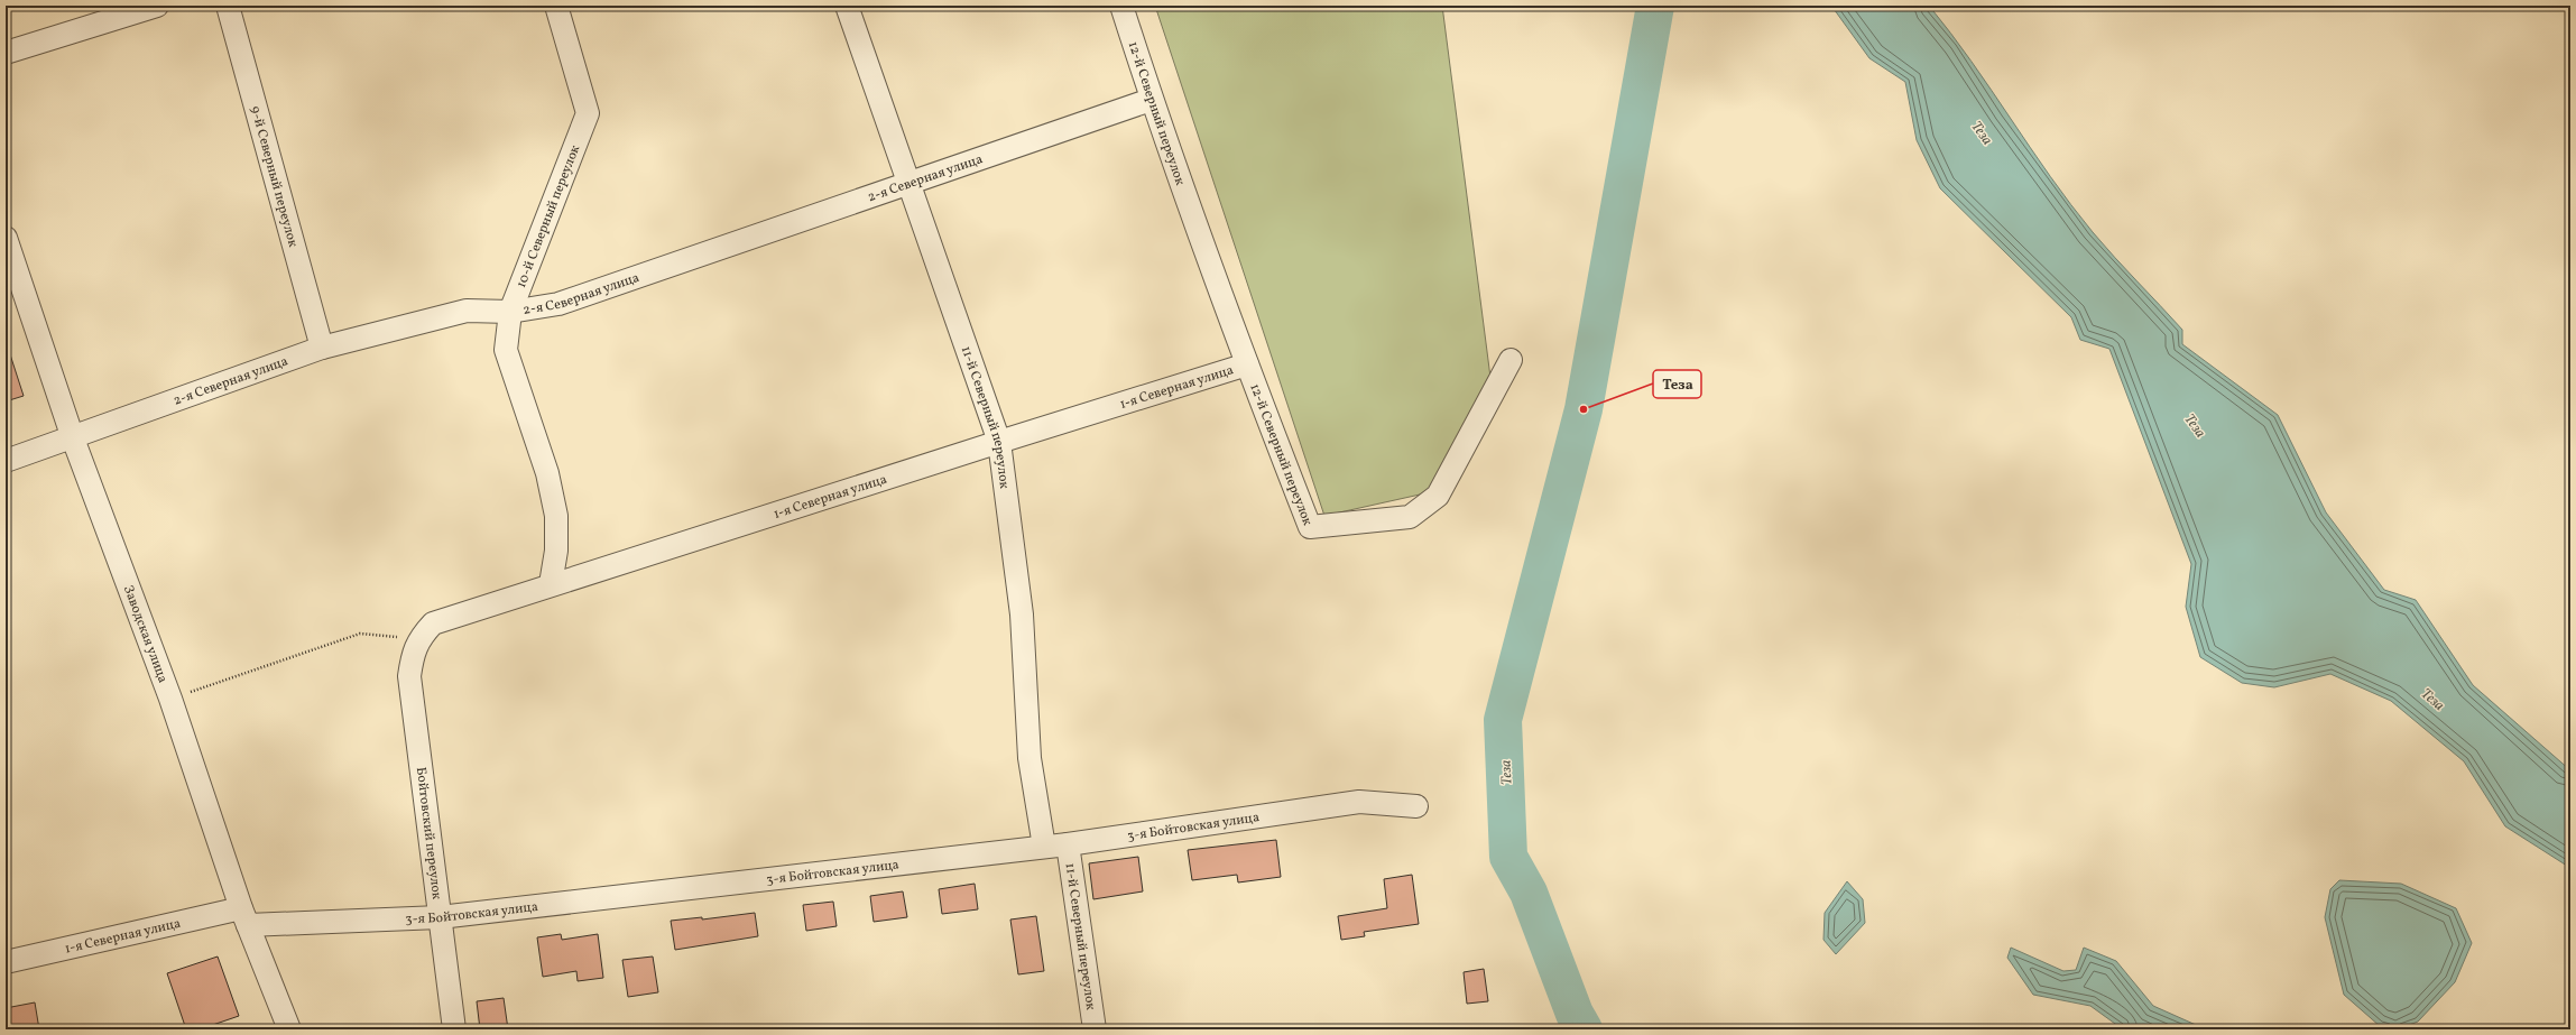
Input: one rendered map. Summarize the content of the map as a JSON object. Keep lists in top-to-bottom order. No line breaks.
{"streets":{"street":["12-й Северный переулок","9-й Северный переулок","2-я Северная улица","10-й Северный переулок","1-я Северная улица","11-й Северный переулок","Заводская улица","3-я Бойтовская улица","Бойтовский переулок"]},"crossings":[["12-й Северный переулок","2-я Северная улица"],["12-й Северный переулок","1-я Северная улица"],["9-й Северный переулок","2-я Северная улица"],["2-я Северная улица","10-й Северный переулок"],["2-я Северная улица","11-й Северный переулок"],["2-я Северная улица","Заводская улица"],["10-й Северный переулок","1-я Северная улица"],["1-я Северная улица","11-й Северный переулок"],["1-я Северная улица","Заводская улица"],["1-я Северная улица","3-я Бойтовская улица"],["1-я Северная улица","Бойтовский переулок"],["11-й Северный переулок","3-я Бойтовская улица"],["Заводская улица","3-я Бойтовская улица"],["3-я Бойтовская улица","Бойтовский переулок"]],"water":["Теза"],"places":["Теза"]}
